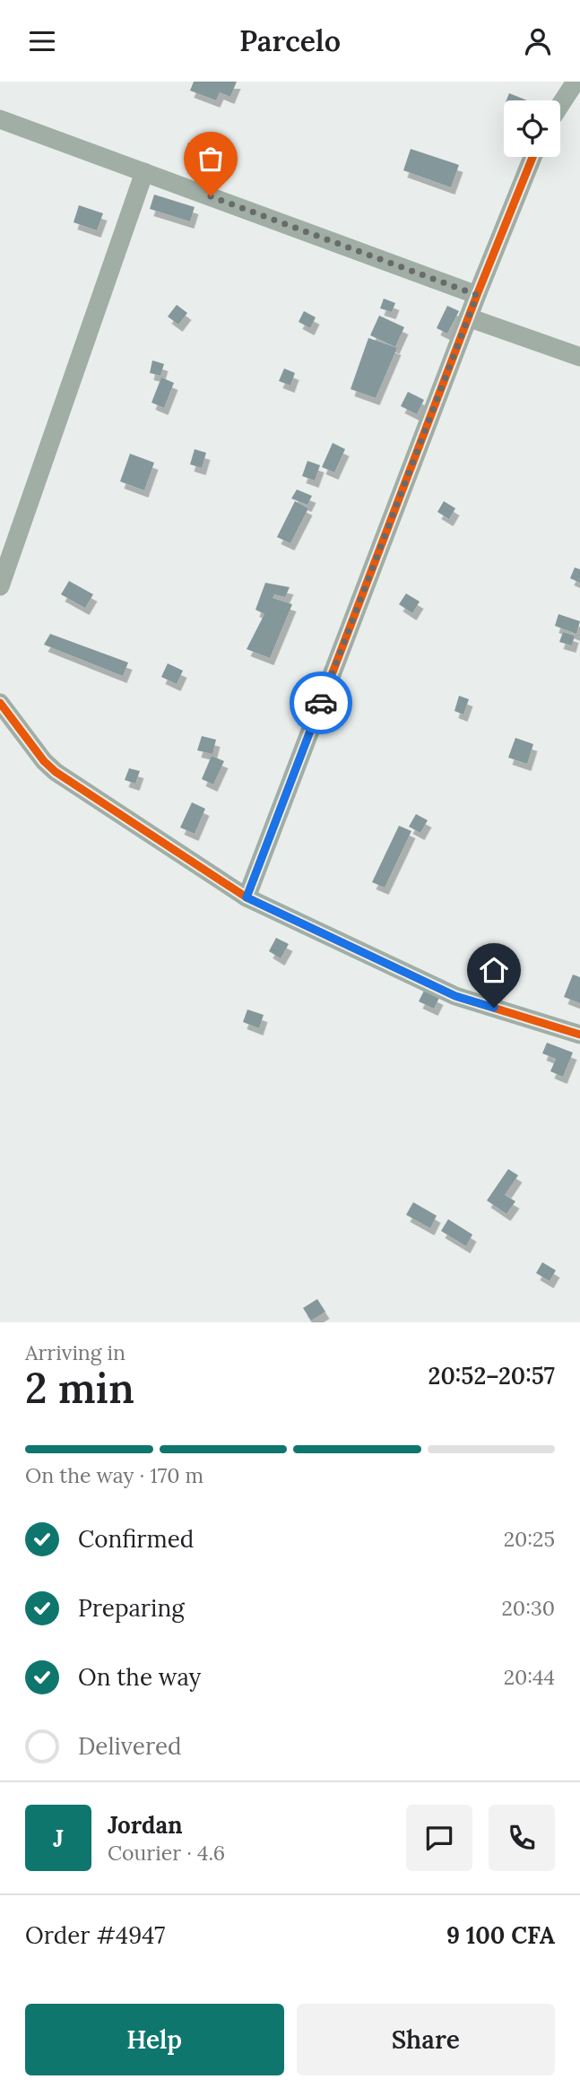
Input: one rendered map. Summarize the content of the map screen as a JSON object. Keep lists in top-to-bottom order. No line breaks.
{"page":{"header":"Parcelo","heading":["2 min","Arriving in","20:52–20:57"],"panel":["Jordan","Courier · 4.6","Order #4947","9 100 CFA"],"bar":"On the way · 170 m","list":[["Confirmed","20:25"],["Preparing","20:30"],["On the way","20:44"],"Delivered"],"round":"J","buttons":["Help","Share"]}}
